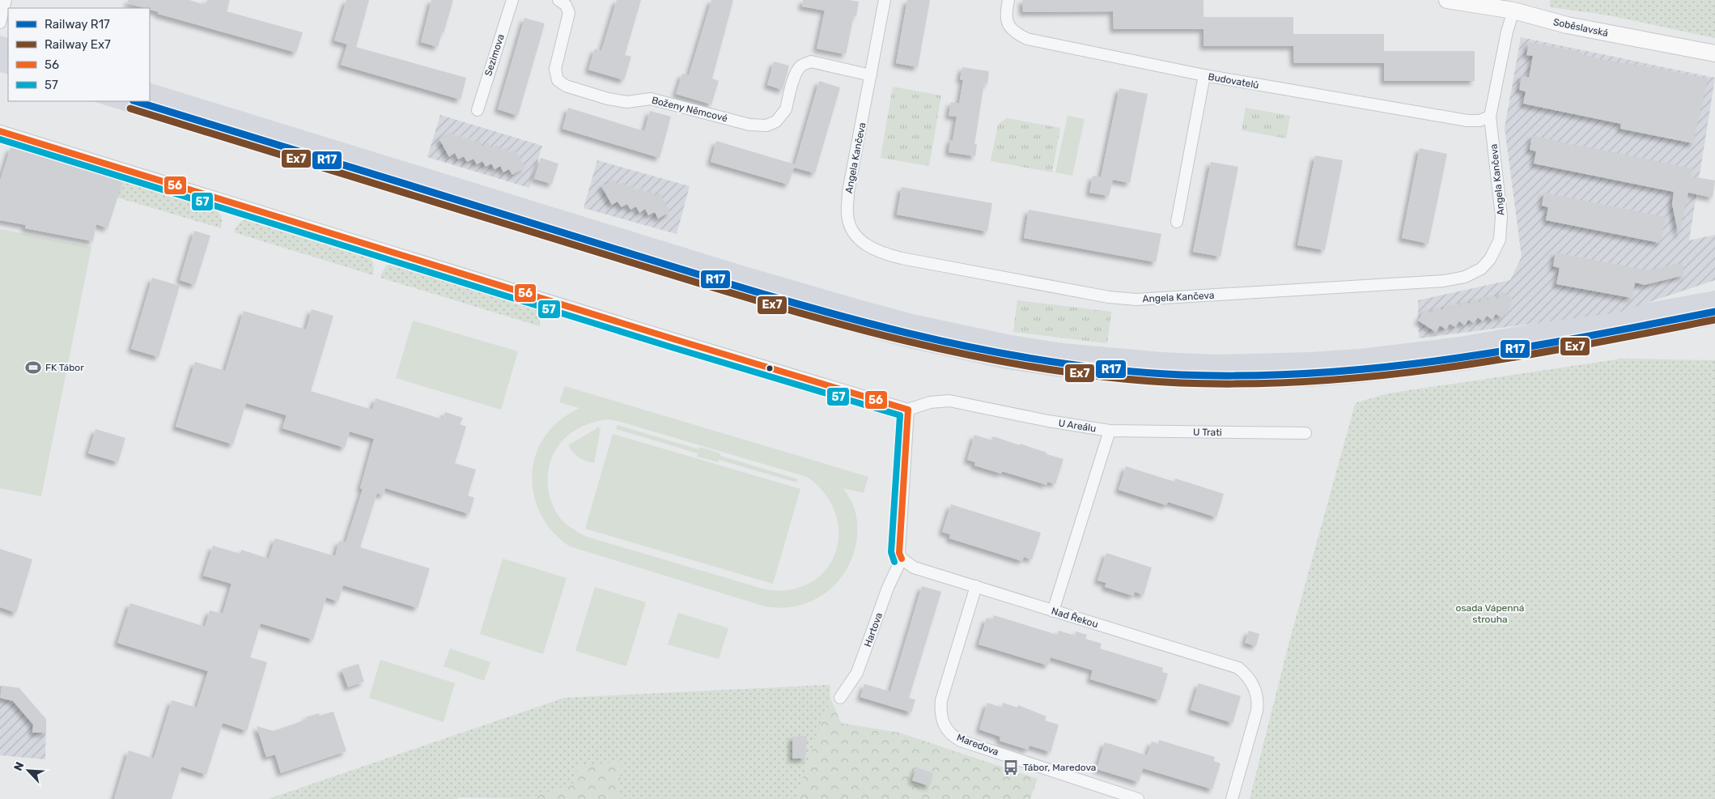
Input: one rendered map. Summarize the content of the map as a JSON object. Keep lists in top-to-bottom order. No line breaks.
{"streets":{"main road":["Soběslavská"],"street":["Sezimova","Budovatelů","Boženy Němcové","Angela Kančeva","U Areálu","U Trati","Nad Řekou","Hartova","Maredova"]},"crossings":[["Soběslavská","Angela Kančeva"],["Budovatelů","Angela Kančeva"],["Boženy Němcové","Angela Kančeva"],["U Areálu","U Trati"],["U Areálu","Nad Řekou"],["Nad Řekou","Hartova"],["Nad Řekou","Maredova"]],"parks":["osada Vápenná strouha"],"places":{"sports":["FK Tábor"],"bus stop":["Tábor, Maredova"]},"lines":["rail line R17","rail line Ex7","transit line 56","transit line 57"],"legend":["Railway R17","Railway Ex7","56","57"],"north":"top left"}
